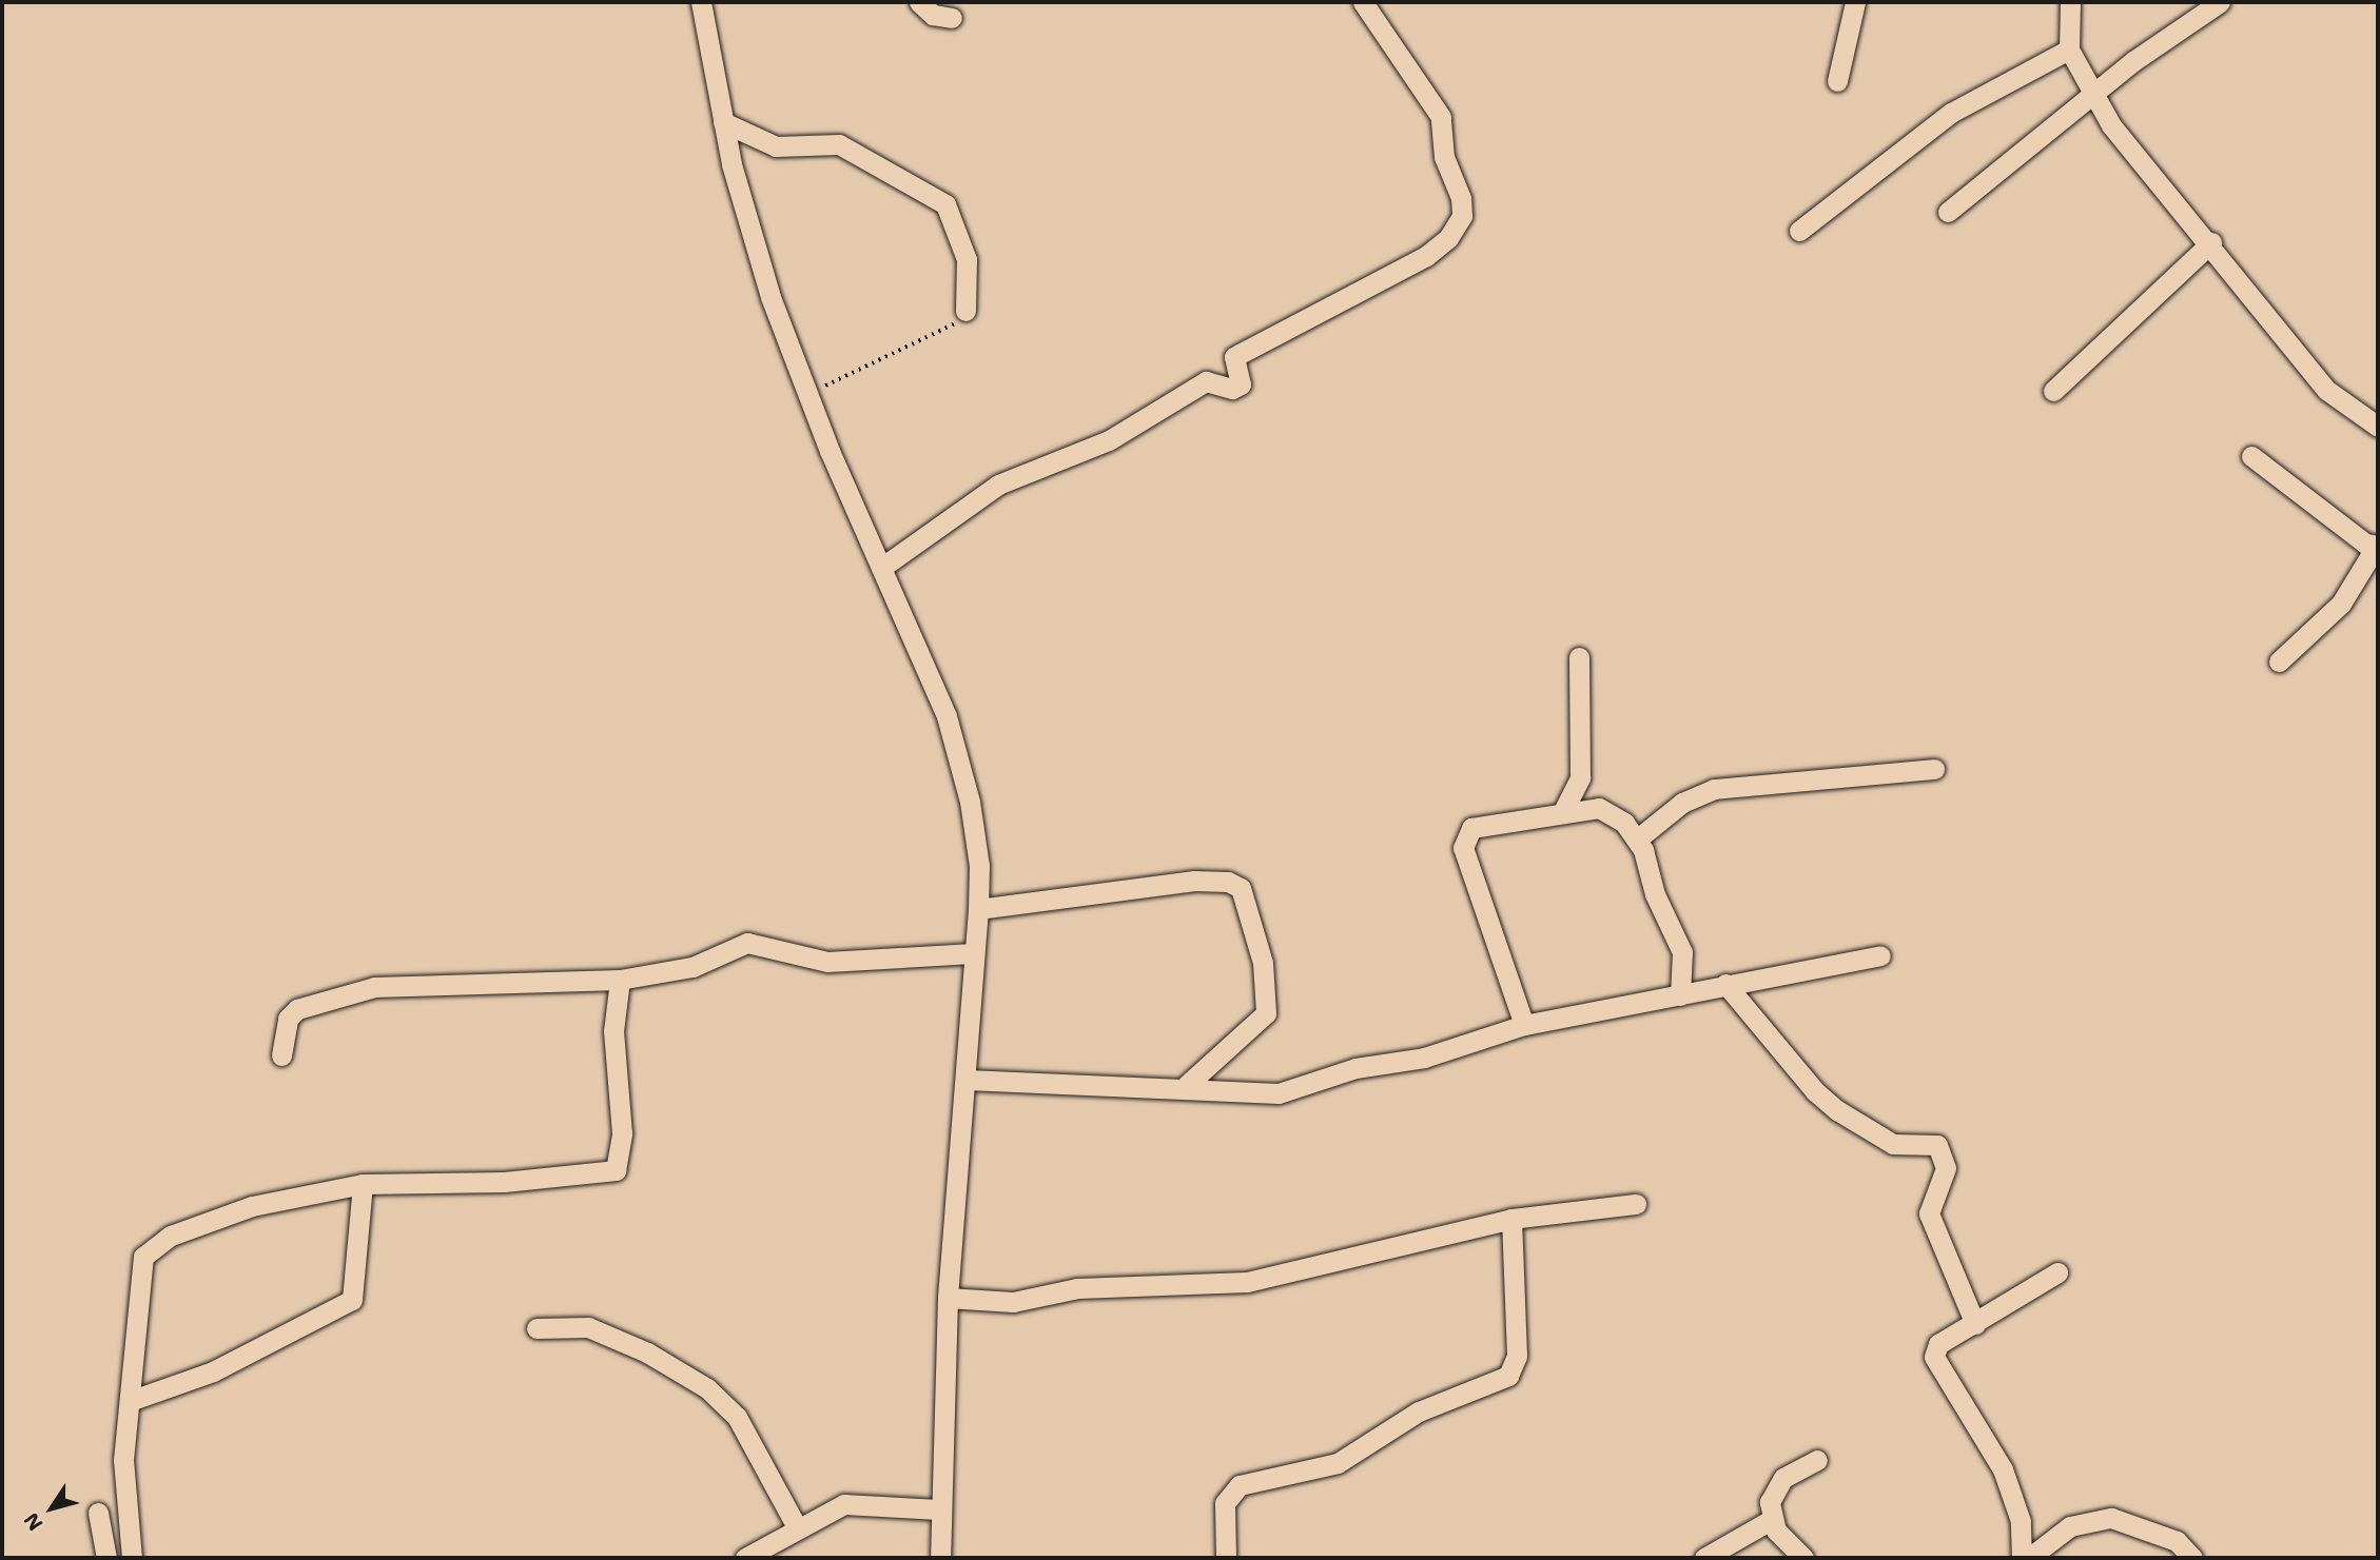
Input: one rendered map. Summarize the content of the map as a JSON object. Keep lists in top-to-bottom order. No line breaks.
{"north":"bottom left"}
